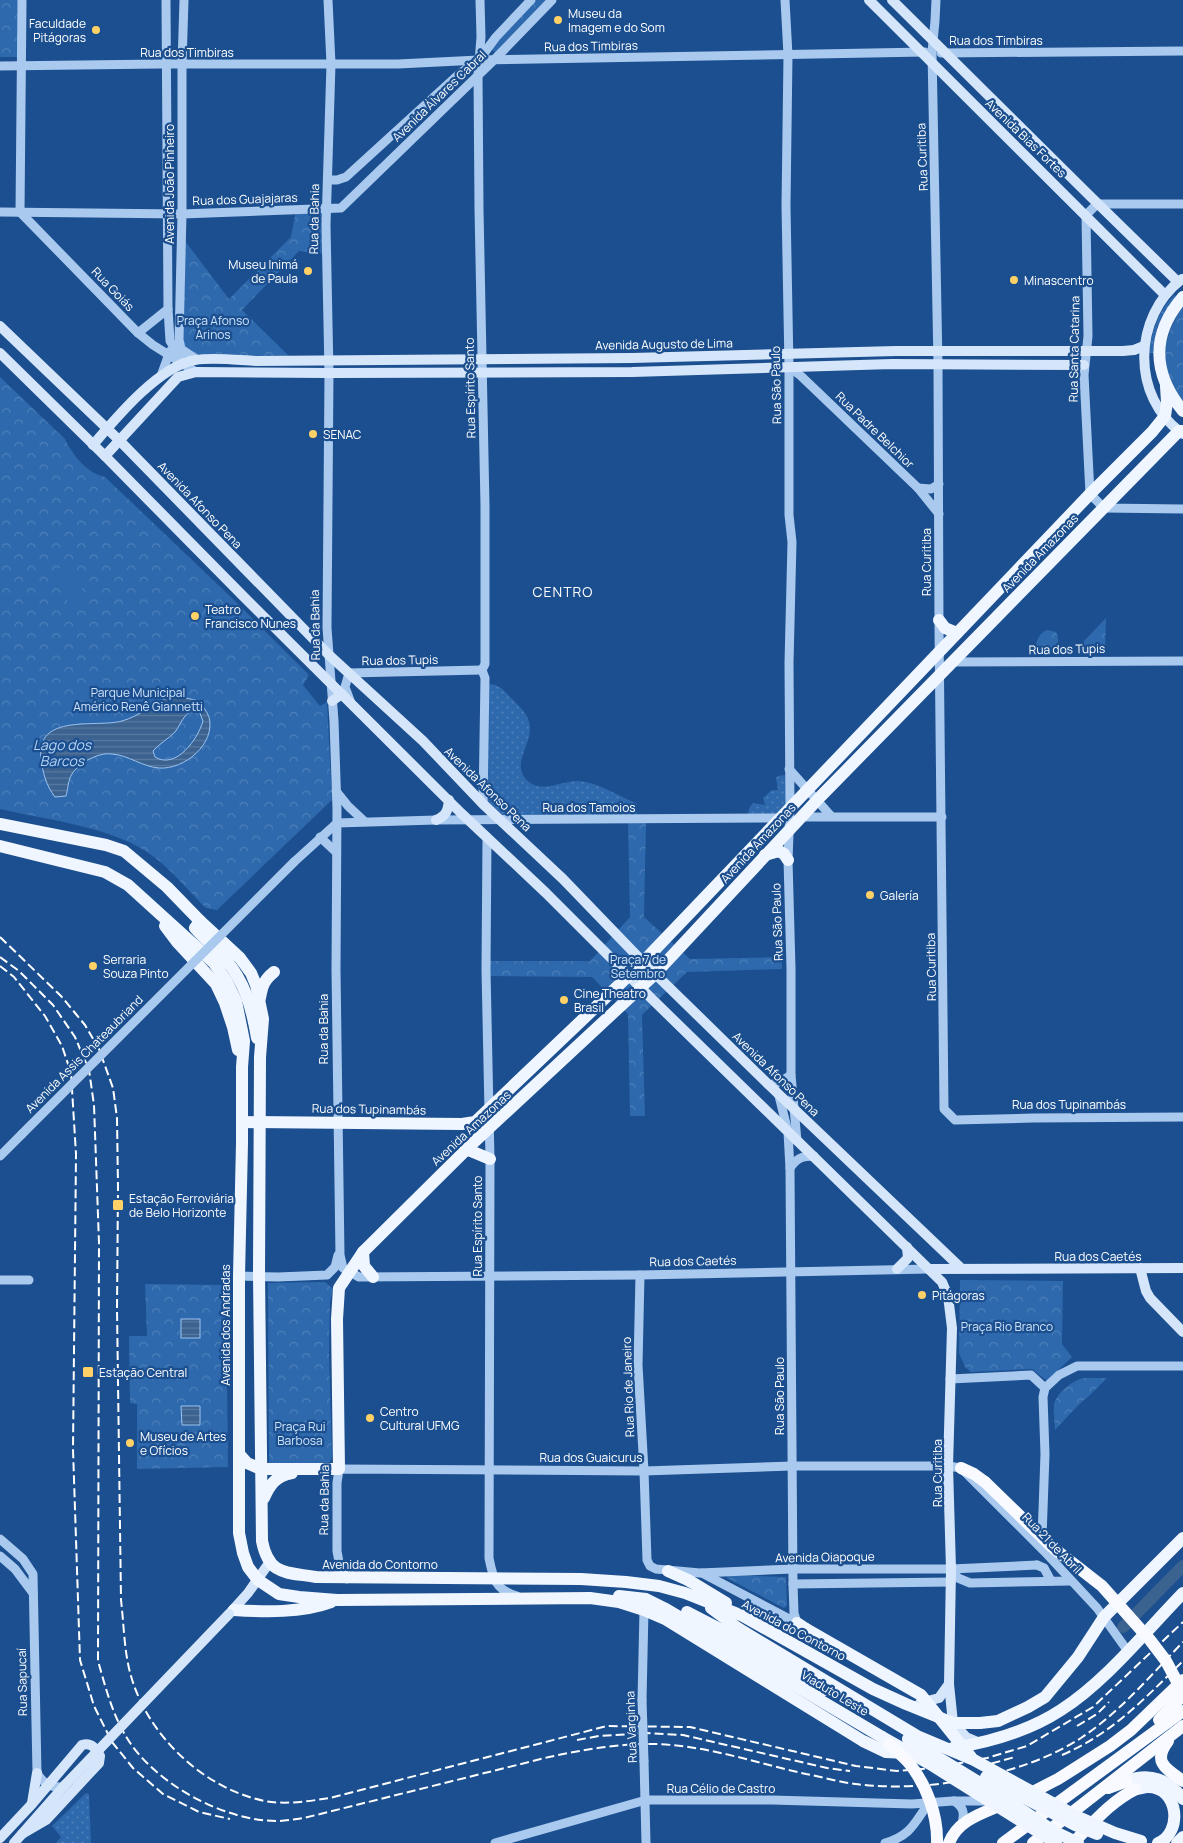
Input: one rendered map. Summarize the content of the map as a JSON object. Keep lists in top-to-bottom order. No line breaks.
{"streets":{"main road":["Avenida Bias Fortes","Rua Curitiba","Rua da Bahia","Avenida Augusto de Lima","Avenida Afonso Pena","Avenida Amazonas","Rua dos Tupinambás","Rua dos Caetés","Avenida dos Andradas","Rua dos Guaicurus","Avenida do Contorno","Viaduto Leste"],"street":["Rua dos Timbiras","Avenida Álvares Cabral","Avenida João Pinheiro","Rua dos Guajajaras","Rua Goiás","Rua Santa Catarina","Rua São Paulo","Rua Espírito Santo","Rua Padre Belchior","Rua dos Tupis","Rua dos Tamoios","Avenida Assis Chateaubriand","Rua Rio de Janeiro","Rua 21 de Abril","Avenida Oiapoque","Rua Sapucaí","Rua Varginha","Rua Célio de Castro"]},"crossings":[["Rua dos Timbiras","Avenida Álvares Cabral"],["Rua dos Timbiras","Avenida Bias Fortes"],["Rua dos Timbiras","Rua Curitiba"],["Rua dos Timbiras","Avenida João Pinheiro"],["Rua dos Timbiras","Rua da Bahia"],["Rua dos Timbiras","Rua São Paulo"],["Rua dos Timbiras","Rua Espírito Santo"],["Avenida Álvares Cabral","Rua dos Guajajaras"],["Avenida Álvares Cabral","Rua da Bahia"],["Avenida Álvares Cabral","Rua Espírito Santo"],["Avenida Bias Fortes","Rua Curitiba"],["Avenida Bias Fortes","Rua Santa Catarina"],["Rua Curitiba","Avenida Augusto de Lima"],["Rua Curitiba","Rua Padre Belchior"],["Rua Curitiba","Avenida Amazonas"],["Rua Curitiba","Rua dos Tupinambás"],["Rua Curitiba","Rua dos Caetés"],["Rua Curitiba","Rua dos Guaicurus"],["Rua Curitiba","Rua 21 de Abril"],["Rua Curitiba","Avenida Oiapoque"],["Rua Curitiba","Avenida do Contorno"],["Avenida João Pinheiro","Rua dos Guajajaras"],["Avenida João Pinheiro","Rua Goiás"],["Avenida João Pinheiro","Avenida Augusto de Lima"],["Rua dos Guajajaras","Rua da Bahia"],["Rua dos Guajajaras","Rua Goiás"],["Rua da Bahia","Avenida Augusto de Lima"],["Rua da Bahia","Avenida Afonso Pena"],["Rua da Bahia","Avenida Amazonas"],["Rua da Bahia","Rua dos Tamoios"],["Rua da Bahia","Avenida Assis Chateaubriand"],["Rua da Bahia","Rua dos Tupinambás"],["Rua da Bahia","Rua dos Caetés"],["Rua da Bahia","Rua dos Guaicurus"],["Rua da Bahia","Avenida do Contorno"],["Rua Goiás","Avenida Augusto de Lima"],["Avenida Augusto de Lima","Rua Santa Catarina"],["Avenida Augusto de Lima","Rua São Paulo"],["Avenida Augusto de Lima","Rua Espírito Santo"],["Rua Santa Catarina","Avenida Amazonas"],["Rua São Paulo","Rua Padre Belchior"],["Rua São Paulo","Avenida Afonso Pena"],["Rua São Paulo","Avenida Amazonas"],["Rua São Paulo","Rua dos Tamoios"],["Rua São Paulo","Rua dos Caetés"],["Rua São Paulo","Rua dos Guaicurus"],["Rua São Paulo","Avenida Oiapoque"],["Rua São Paulo","Avenida do Contorno"],["Rua Espírito Santo","Avenida Afonso Pena"],["Rua Espírito Santo","Avenida Amazonas"],["Rua Espírito Santo","Rua dos Tupis"],["Rua Espírito Santo","Rua dos Tupinambás"],["Rua Espírito Santo","Rua dos Caetés"],["Rua Espírito Santo","Rua dos Guaicurus"],["Rua Espírito Santo","Avenida do Contorno"],["Avenida Afonso Pena","Avenida Amazonas"],["Avenida Afonso Pena","Rua dos Tupis"],["Avenida Afonso Pena","Rua dos Tamoios"],["Avenida Afonso Pena","Rua dos Caetés"],["Avenida Amazonas","Rua dos Tupis"],["Avenida Amazonas","Rua dos Tamoios"],["Avenida Amazonas","Rua dos Tupinambás"],["Avenida Amazonas","Rua dos Caetés"],["Rua dos Tamoios","Avenida Assis Chateaubriand"],["Rua dos Tupinambás","Avenida dos Andradas"],["Rua dos Caetés","Rua Rio de Janeiro"],["Rua Rio de Janeiro","Rua dos Guaicurus"],["Rua Rio de Janeiro","Avenida Oiapoque"],["Rua Rio de Janeiro","Avenida do Contorno"],["Rua dos Guaicurus","Rua 21 de Abril"],["Rua 21 de Abril","Avenida do Contorno"],["Avenida Oiapoque","Avenida do Contorno"],["Avenida do Contorno","Viaduto Leste"],["Rua Varginha","Rua Célio de Castro"]],"districts":["CENTRO"],"water":["Lago dos Barcos"],"parks":["Praça Afonso Arinos","Parque Municipal Américo Renê Giannetti","Praça 7 de Setembro","Praça Rio Branco","Praça Rui Barbosa"],"places":{"other":["Museu da Imagem e do Som","Faculdade Pitágoras","Museu Inimá de Paula","Minascentro","SENAC","Teatro Francisco Nunes","Galería","Serraria Souza Pinto","Cine Theatro Brasil","Pitágoras","Centro Cultural UFMG","Museu de Artes e Ofícios"],"transit":["Estação Ferroviária de Belo Horizonte","Estação Central"]}}
